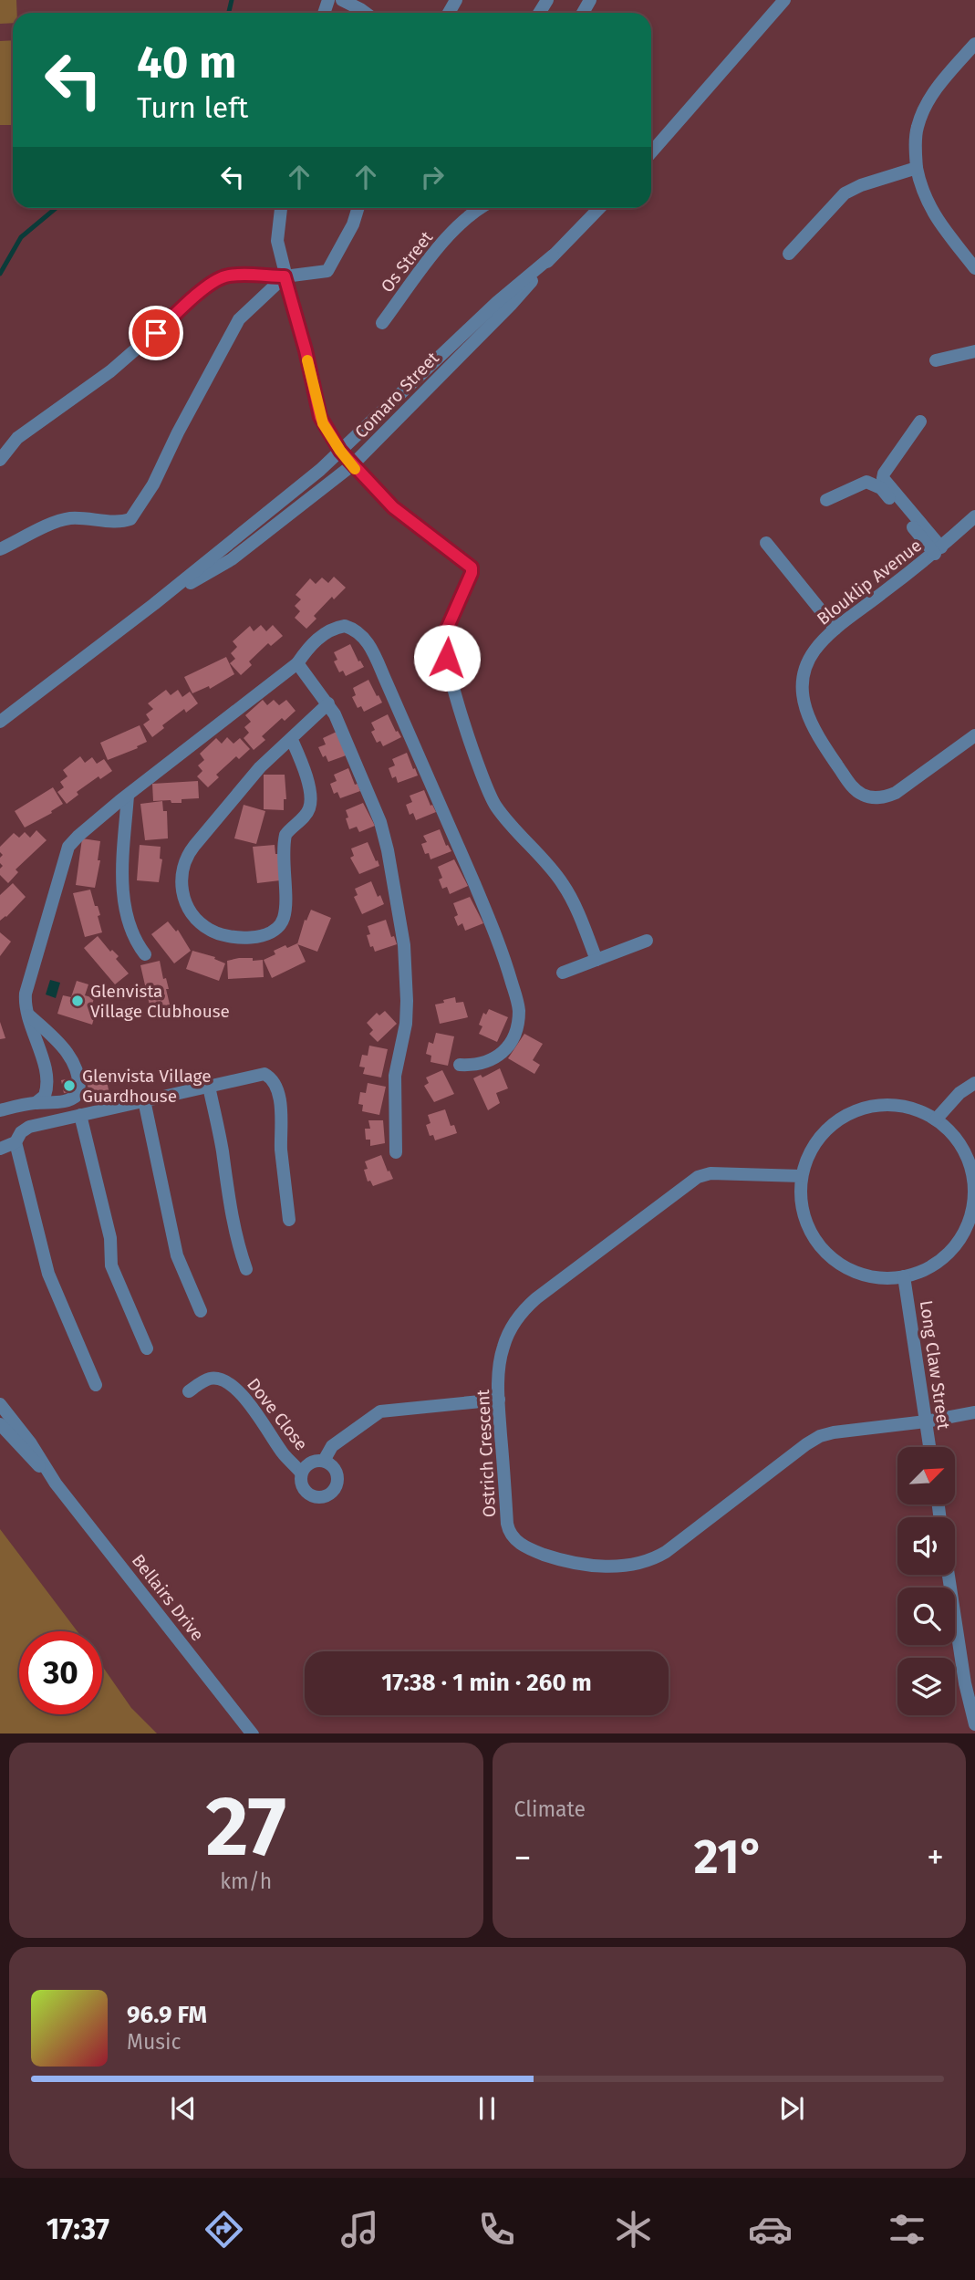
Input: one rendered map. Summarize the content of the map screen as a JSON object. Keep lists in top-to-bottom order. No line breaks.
{"streets":{"street":["Os Street","Comaro Street","Blouklip Avenue","Long Claw Street","Dove Close","Ostrich Crescent","Bellairs Drive"]},"crossings":[["Long Claw Street","Ostrich Crescent"],["Dove Close","Ostrich Crescent"]],"places":["Glenvista Village Clubhouse","Glenvista Village Guardhouse"],"north":"top right","page":{"turn":["40 m","Turn left"],"limit":"30","trip":"17:38 · 1 min · 260 m","tile":[["27","km/h"],"Climate"],"heat":["−","21°","+"],"song":["96.9 FM","Music"],"tabs":"17:37"}}
